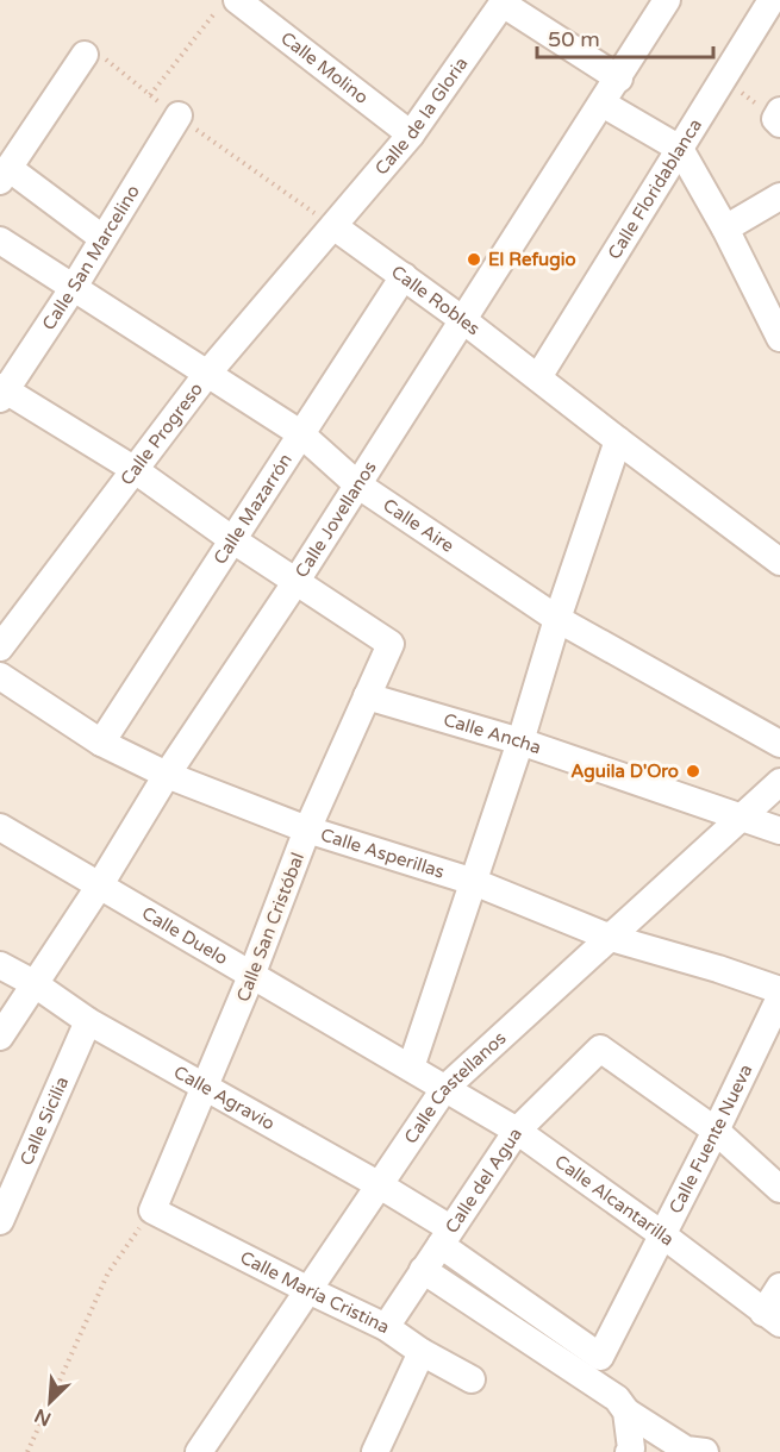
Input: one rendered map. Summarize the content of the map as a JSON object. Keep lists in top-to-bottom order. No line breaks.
{"streets":{"street":["Calle Molino","Calle de la Gloria","Calle Floridablanca","Calle San Marcelino","Calle Robles","Calle Progreso","Calle Mazarrón","Calle Jovellanos","Calle Aire","Calle Ancha","Calle Asperillas","Calle San Cristóbal","Calle Duelo","Calle Castellanos","Calle Agravio","Calle Sicilia","Calle Fuente Nueva","Calle del Agua","Calle Alcantarilla","Calle María Cristina"]},"crossings":[["Calle Molino","Calle de la Gloria"],["Calle de la Gloria","Calle Robles"],["Calle de la Gloria","Calle Progreso"],["Calle Floridablanca","Calle Robles"],["Calle San Marcelino","Calle Aire"],["Calle Robles","Calle Progreso"],["Calle Robles","Calle Mazarrón"],["Calle Robles","Calle Jovellanos"],["Calle Progreso","Calle Aire"],["Calle Mazarrón","Calle Aire"],["Calle Mazarrón","Calle Asperillas"],["Calle Jovellanos","Calle Aire"],["Calle Jovellanos","Calle Asperillas"],["Calle Jovellanos","Calle San Cristóbal"],["Calle Jovellanos","Calle Duelo"],["Calle Jovellanos","Calle Agravio"],["Calle Ancha","Calle San Cristóbal"],["Calle Ancha","Calle Castellanos"],["Calle Asperillas","Calle San Cristóbal"],["Calle Asperillas","Calle Castellanos"],["Calle San Cristóbal","Calle Duelo"],["Calle San Cristóbal","Calle Agravio"],["Calle San Cristóbal","Calle María Cristina"],["Calle Duelo","Calle Castellanos"],["Calle Duelo","Calle Alcantarilla"],["Calle Castellanos","Calle Agravio"],["Calle Castellanos","Calle Alcantarilla"],["Calle Castellanos","Calle María Cristina"],["Calle Agravio","Calle Sicilia"],["Calle Agravio","Calle Fuente Nueva"],["Calle Agravio","Calle del Agua"],["Calle Fuente Nueva","Calle del Agua"],["Calle Fuente Nueva","Calle Alcantarilla"],["Calle del Agua","Calle Alcantarilla"],["Calle del Agua","Calle María Cristina"]],"places":["El Refugio","Aguila D'Oro"],"scale_bar":"50 m","north":"bottom left"}
